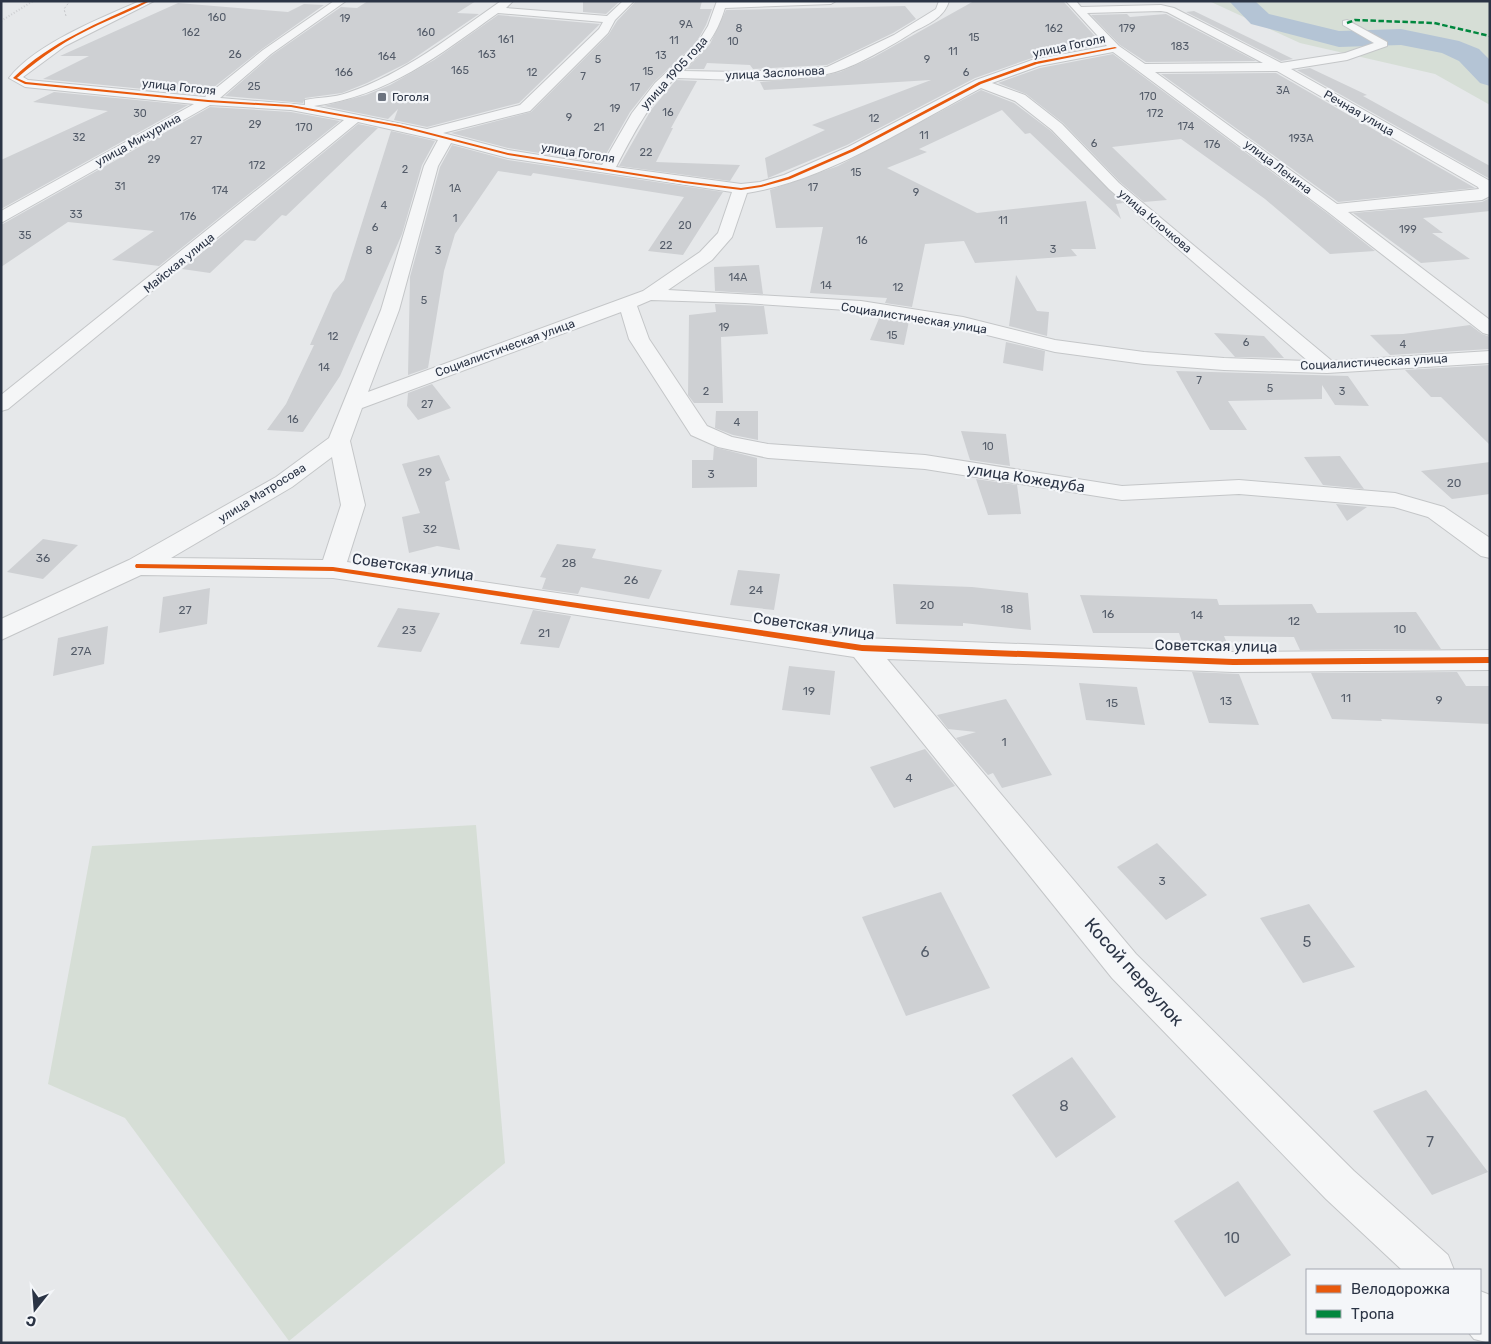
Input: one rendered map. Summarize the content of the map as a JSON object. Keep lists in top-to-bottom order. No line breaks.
{"streets":{"street":["улица Гоголя","улица 1905 года","улица Заслонова","Речная улица","улица Мичурина","улица Ленина","улица Клочкова","Майская улица","Социалистическая улица","улица Кожедуба","улица Матросова","Советская улица","Косой переулок"]},"crossings":[["улица Гоголя","улица 1905 года"],["улица Гоголя","улица Мичурина"],["улица Гоголя","улица Ленина"],["улица Гоголя","улица Клочкова"],["улица Гоголя","Майская улица"],["улица 1905 года","улица Заслонова"],["Речная улица","улица Ленина"],["улица Клочкова","Социалистическая улица"],["Социалистическая улица","улица Кожедуба"],["улица Матросова","Советская улица"],["Советская улица","Косой переулок"]],"places":{"transit":["Гоголя"]},"house_numbers":["160","19","9А","8","162","179","162","160","15","161","11","10","183","11","26","163","13","164","5","9","165","15","166","12","6","7","25","17","3А","170","19","16","30","172","9","12","29","174","170","21","11","32","193А","27","6","176","22","29","172","2","15","31","17","1А","174","9","4","33","176","1","11","20","6","199","35","16","22","3","8","3","14А","14","12","5","19","15","12","6","4","14","7","5","2","3","27","16","4","10","29","3","20","32","36","28","26","24","20","18","27","16","14","12","10","23","21","27А","19","11","9","13","15","1","4","3","5","6","8","7","10"],"legend":["Велодорожка","Тропа"],"north":"bottom"}
